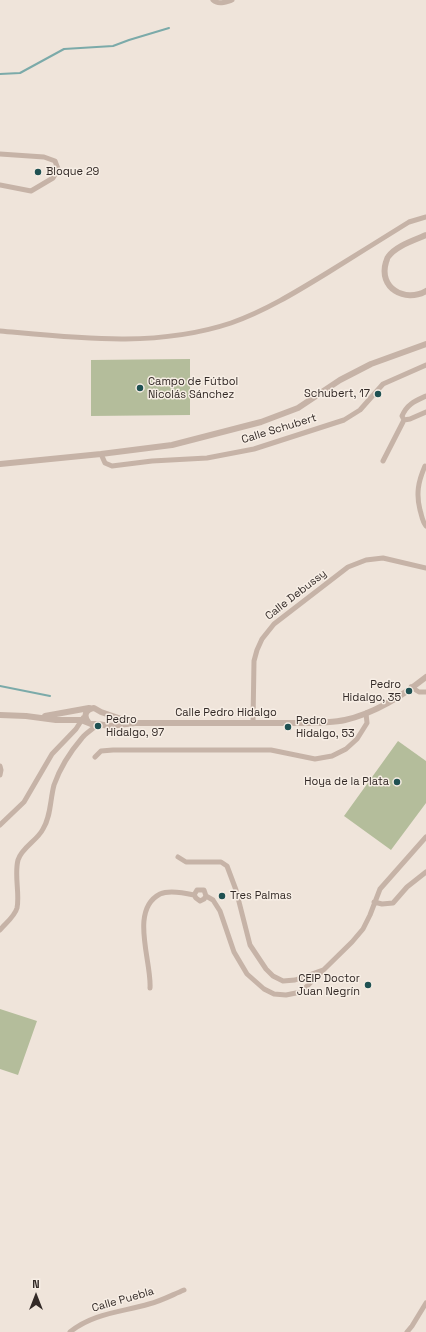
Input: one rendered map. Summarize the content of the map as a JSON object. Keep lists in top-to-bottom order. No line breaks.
{"streets":{"street":["Calle Schubert","Calle Debussy","Calle Pedro Hidalgo","Calle Puebla"]},"crossings":[["Calle Debussy","Calle Pedro Hidalgo"]],"places":["Bloque 29","Campo de Fútbol Nicolás Sánchez","Schubert, 17","Pedro Hidalgo, 35","Pedro Hidalgo, 97","Pedro Hidalgo, 53","Hoya de la Plata","Tres Palmas","CEIP Doctor Juan Negrín"],"north":"top"}
